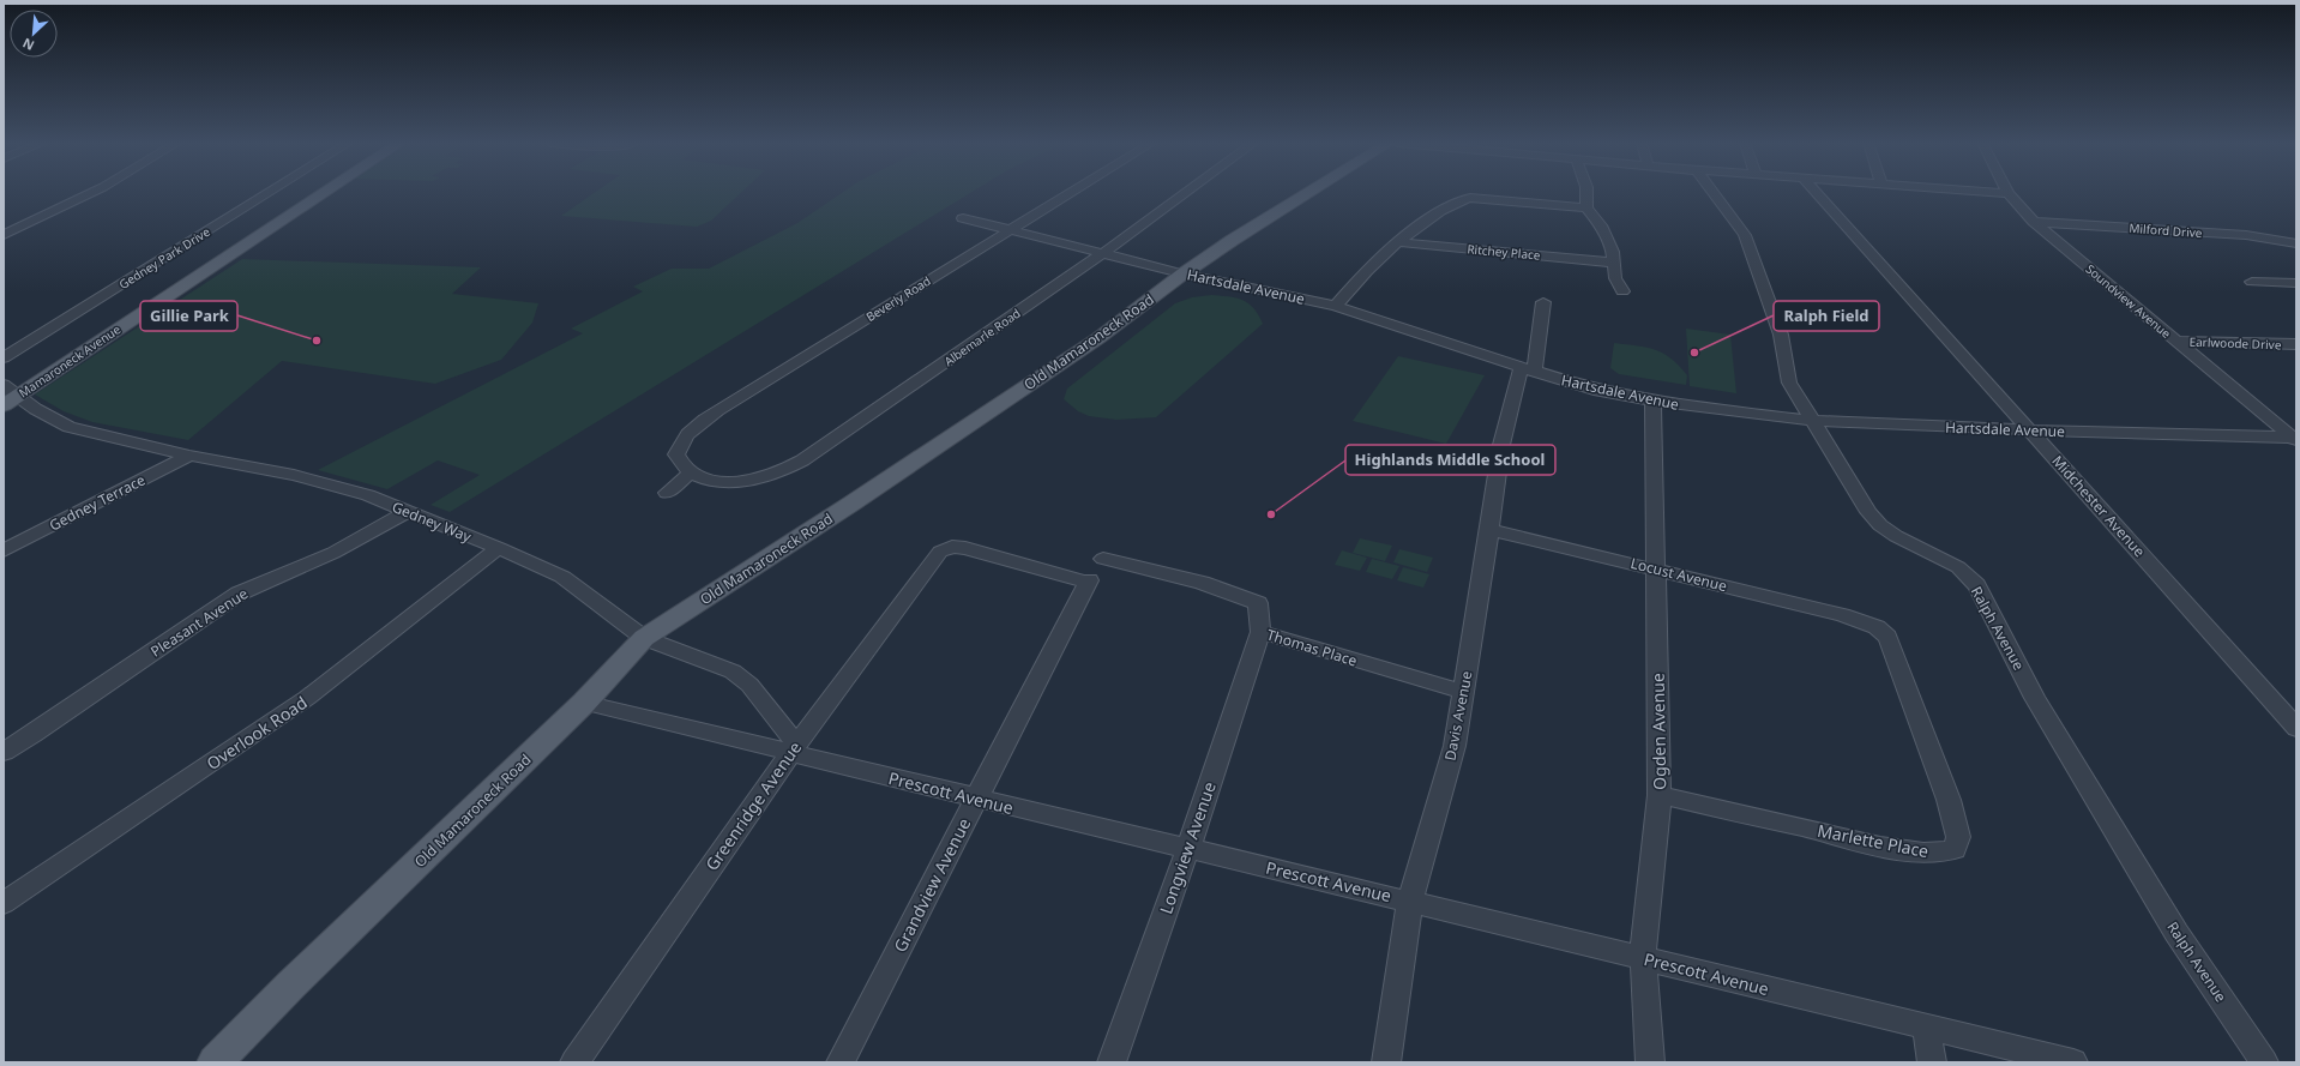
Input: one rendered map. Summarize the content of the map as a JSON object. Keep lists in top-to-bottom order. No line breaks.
{"streets":{"main road":["Old Mamaroneck Road","Mamaroneck Avenue"],"street":["Milford Drive","Ritchey Place","Gedney Park Drive","Hartsdale Avenue","Beverly Road","Soundview Avenue","Albemarle Road","Earlwoode Drive","Gedney Terrace","Midchester Avenue","Gedney Way","Locust Avenue","Pleasant Avenue","Ralph Avenue","Thomas Place","Davis Avenue","Ogden Avenue","Overlook Road","Prescott Avenue","Greenridge Avenue","Marlette Place","Longview Avenue","Grandview Avenue"]},"crossings":[["Milford Drive","Soundview Avenue"],["Hartsdale Avenue","Beverly Road"],["Hartsdale Avenue","Soundview Avenue"],["Hartsdale Avenue","Albemarle Road"],["Hartsdale Avenue","Old Mamaroneck Road"],["Hartsdale Avenue","Midchester Avenue"],["Hartsdale Avenue","Ralph Avenue"],["Hartsdale Avenue","Davis Avenue"],["Hartsdale Avenue","Ogden Avenue"],["Beverly Road","Albemarle Road"],["Soundview Avenue","Earlwoode Drive"],["Old Mamaroneck Road","Gedney Way"],["Old Mamaroneck Road","Prescott Avenue"],["Mamaroneck Avenue","Gedney Way"],["Gedney Terrace","Gedney Way"],["Gedney Way","Pleasant Avenue"],["Gedney Way","Overlook Road"],["Gedney Way","Prescott Avenue"],["Gedney Way","Greenridge Avenue"],["Locust Avenue","Davis Avenue"],["Locust Avenue","Ogden Avenue"],["Locust Avenue","Marlette Place"],["Thomas Place","Davis Avenue"],["Thomas Place","Longview Avenue"],["Davis Avenue","Prescott Avenue"],["Ogden Avenue","Prescott Avenue"],["Ogden Avenue","Marlette Place"],["Prescott Avenue","Greenridge Avenue"],["Prescott Avenue","Longview Avenue"],["Prescott Avenue","Grandview Avenue"],["Greenridge Avenue","Grandview Avenue"]],"places":["Gillie Park","Ralph Field","Highlands Middle School"],"north":"bottom left"}
